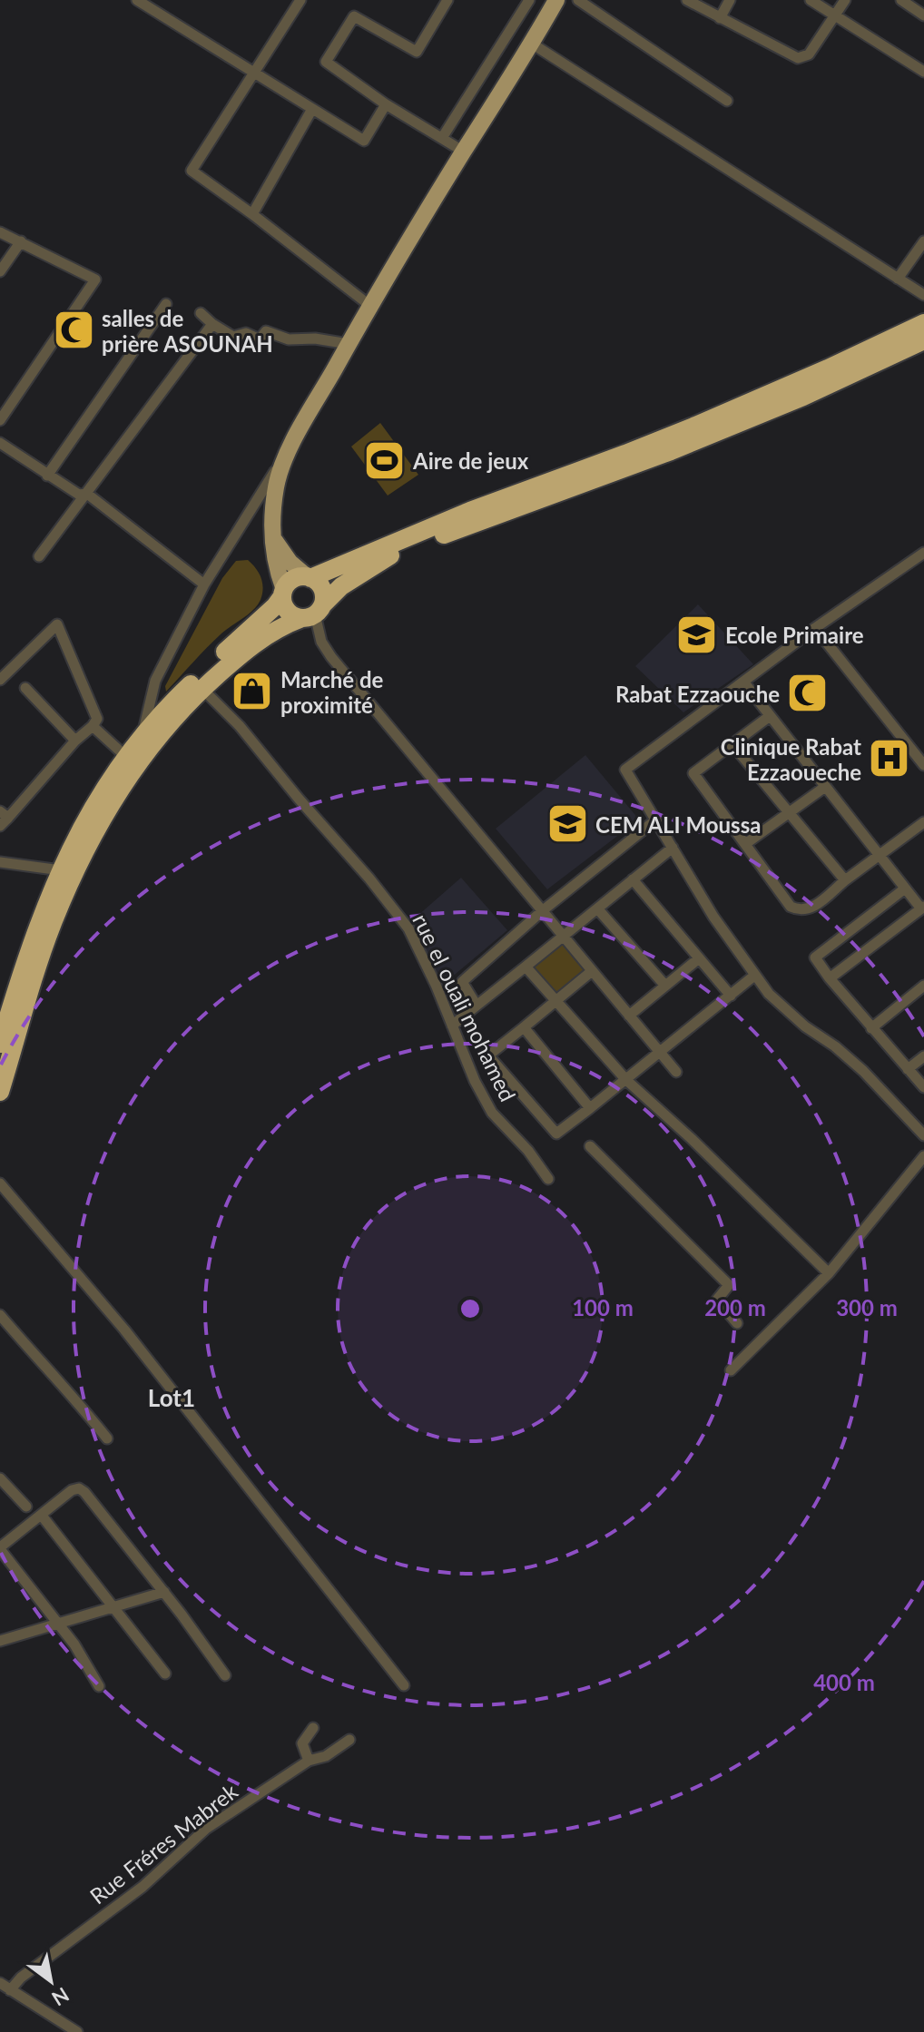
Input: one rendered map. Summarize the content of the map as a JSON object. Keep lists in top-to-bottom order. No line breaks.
{"streets":{"street":["rue el ouali mohamed","Rue Fréres Mabrek"]},"districts":["Lot1"],"places":{"mosque":["salles de prière ASOUNAH","Rabat Ezzaouche"],"sports":["Aire de jeux"],"school or university":["Ecole Primaire","CEM ALI Moussa"],"shop":["Marché de proximité"],"hospital":["Clinique Rabat Ezzaoueche"]},"north":"bottom right","rings":["100 m","200 m","300 m","400 m"]}
